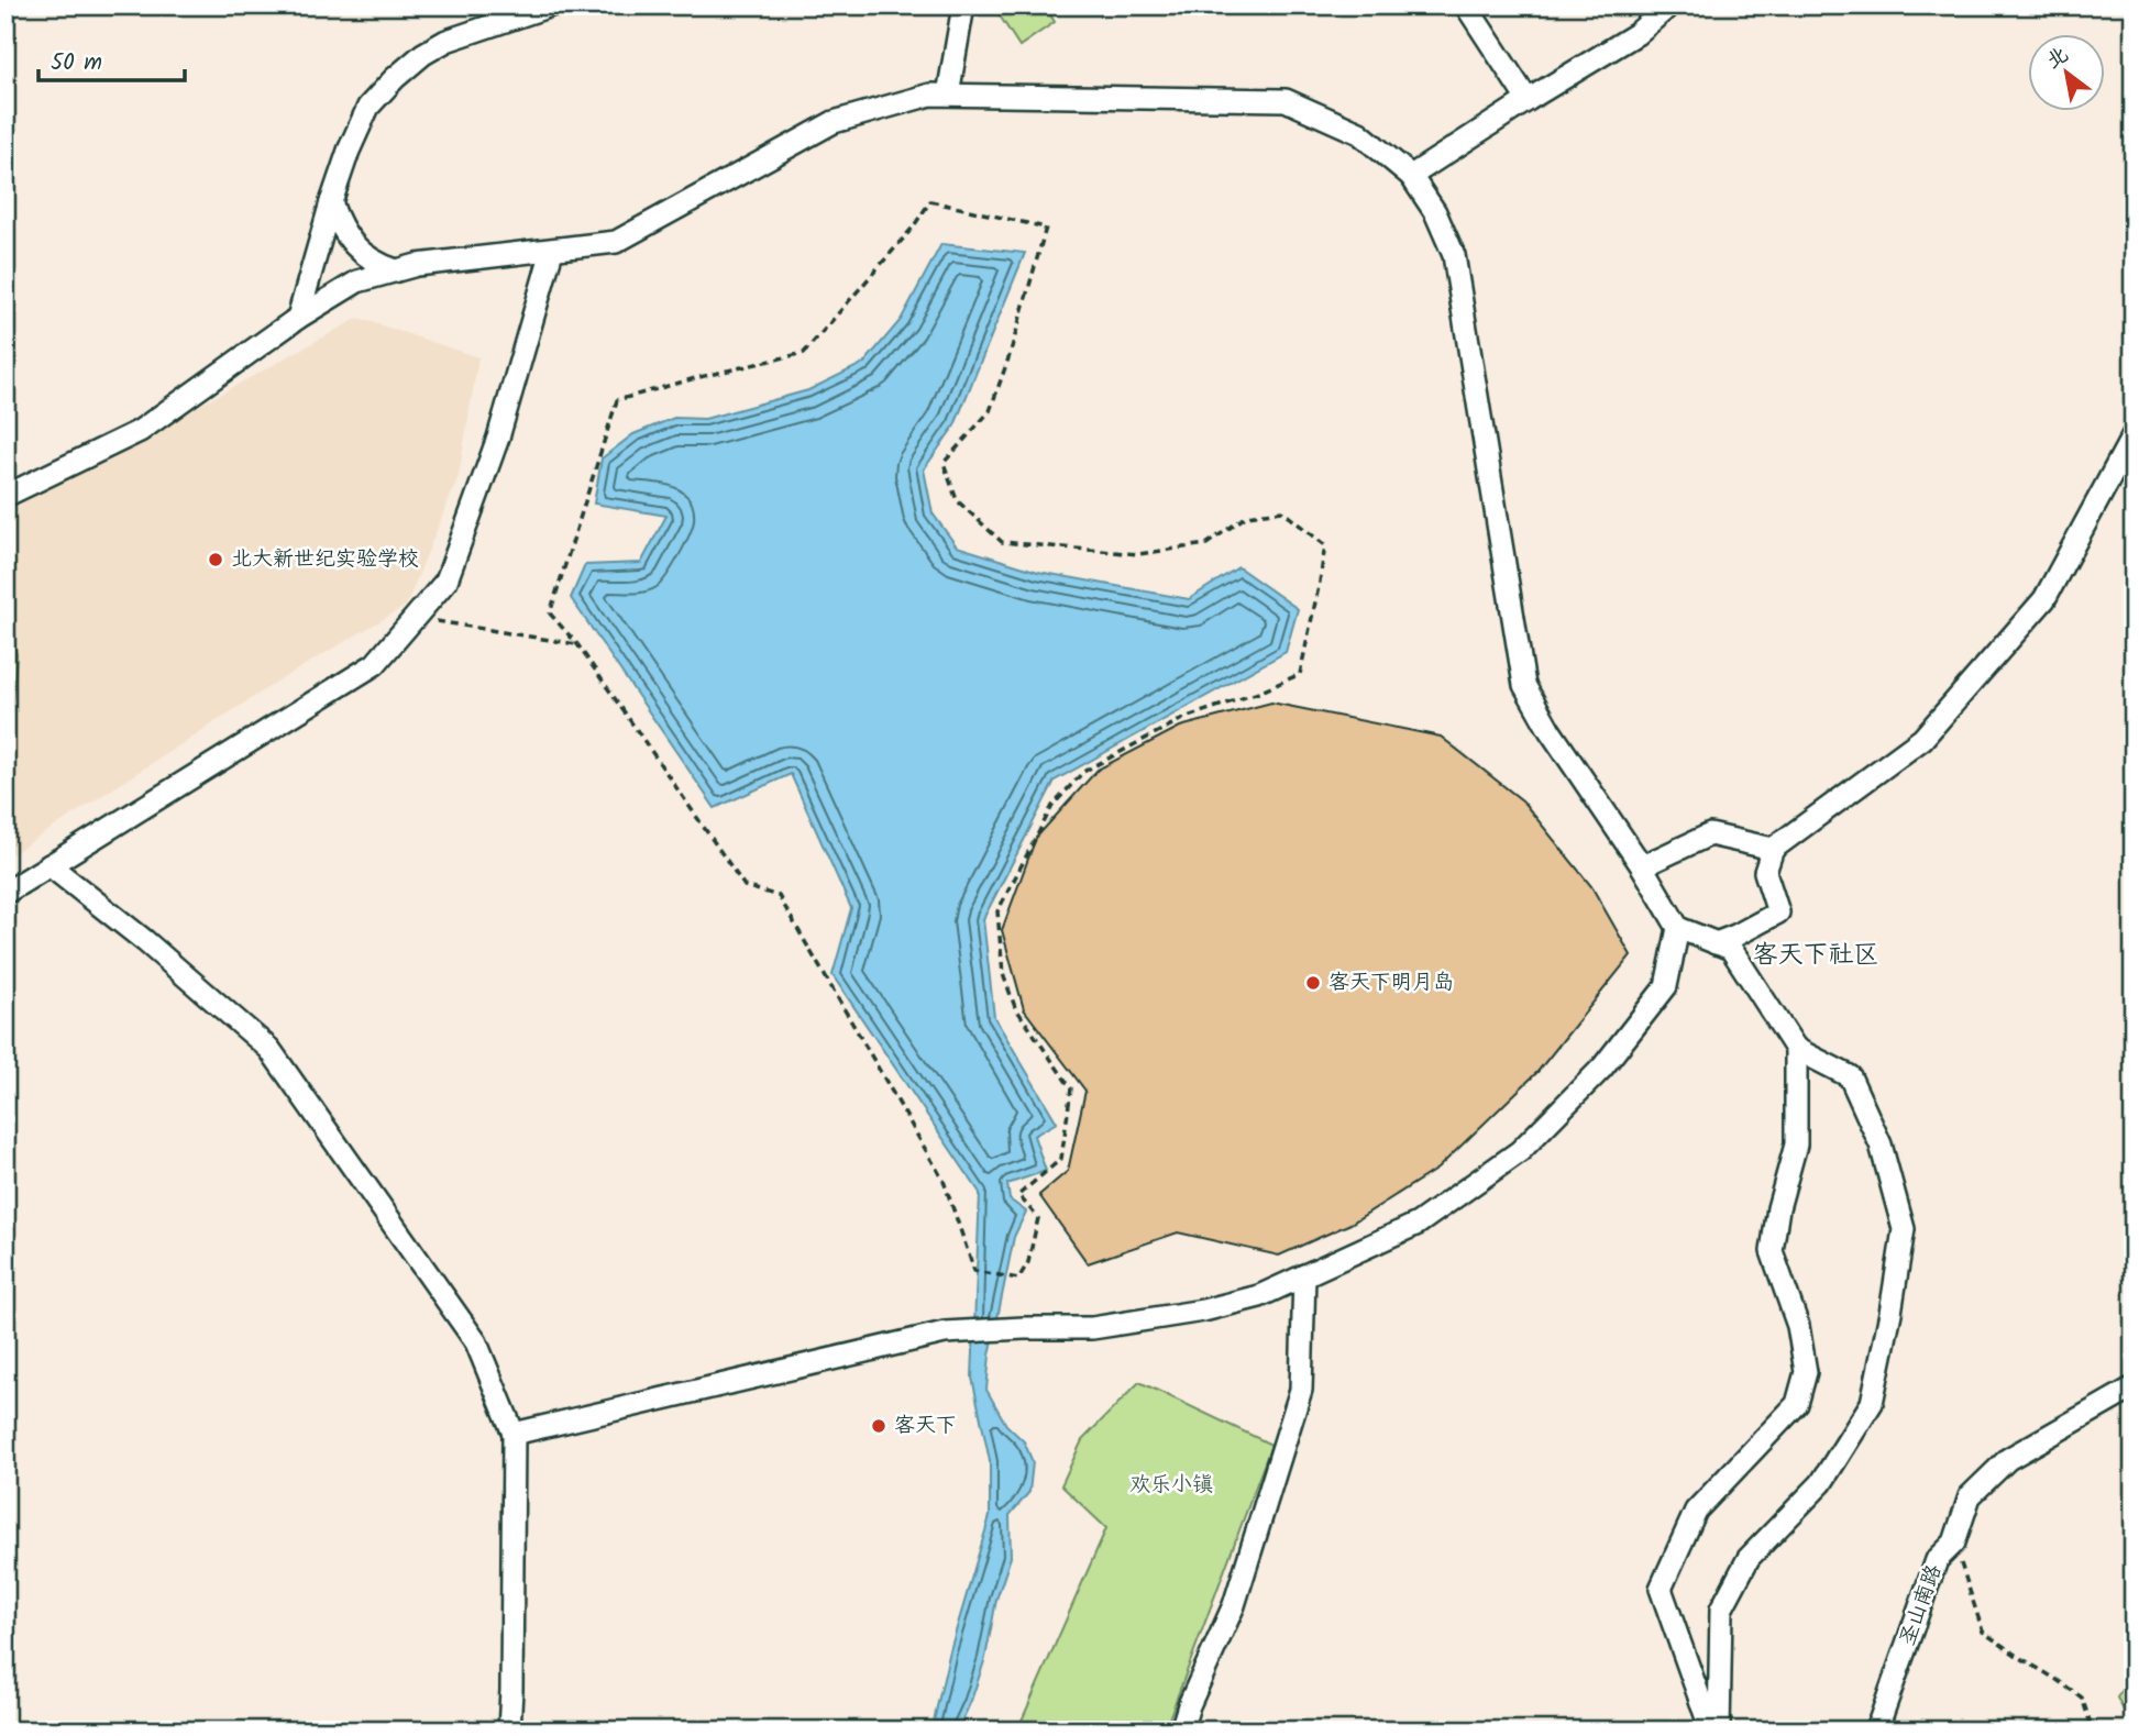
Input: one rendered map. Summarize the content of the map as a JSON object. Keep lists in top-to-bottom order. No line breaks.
{"streets":{"street":["圣山南路"]},"districts":["客天下社区"],"parks":["欢乐小镇"],"places":["北大新世纪实验学校","客天下明月岛","客天下"],"scale_bar":"50 m","north":"top left"}
